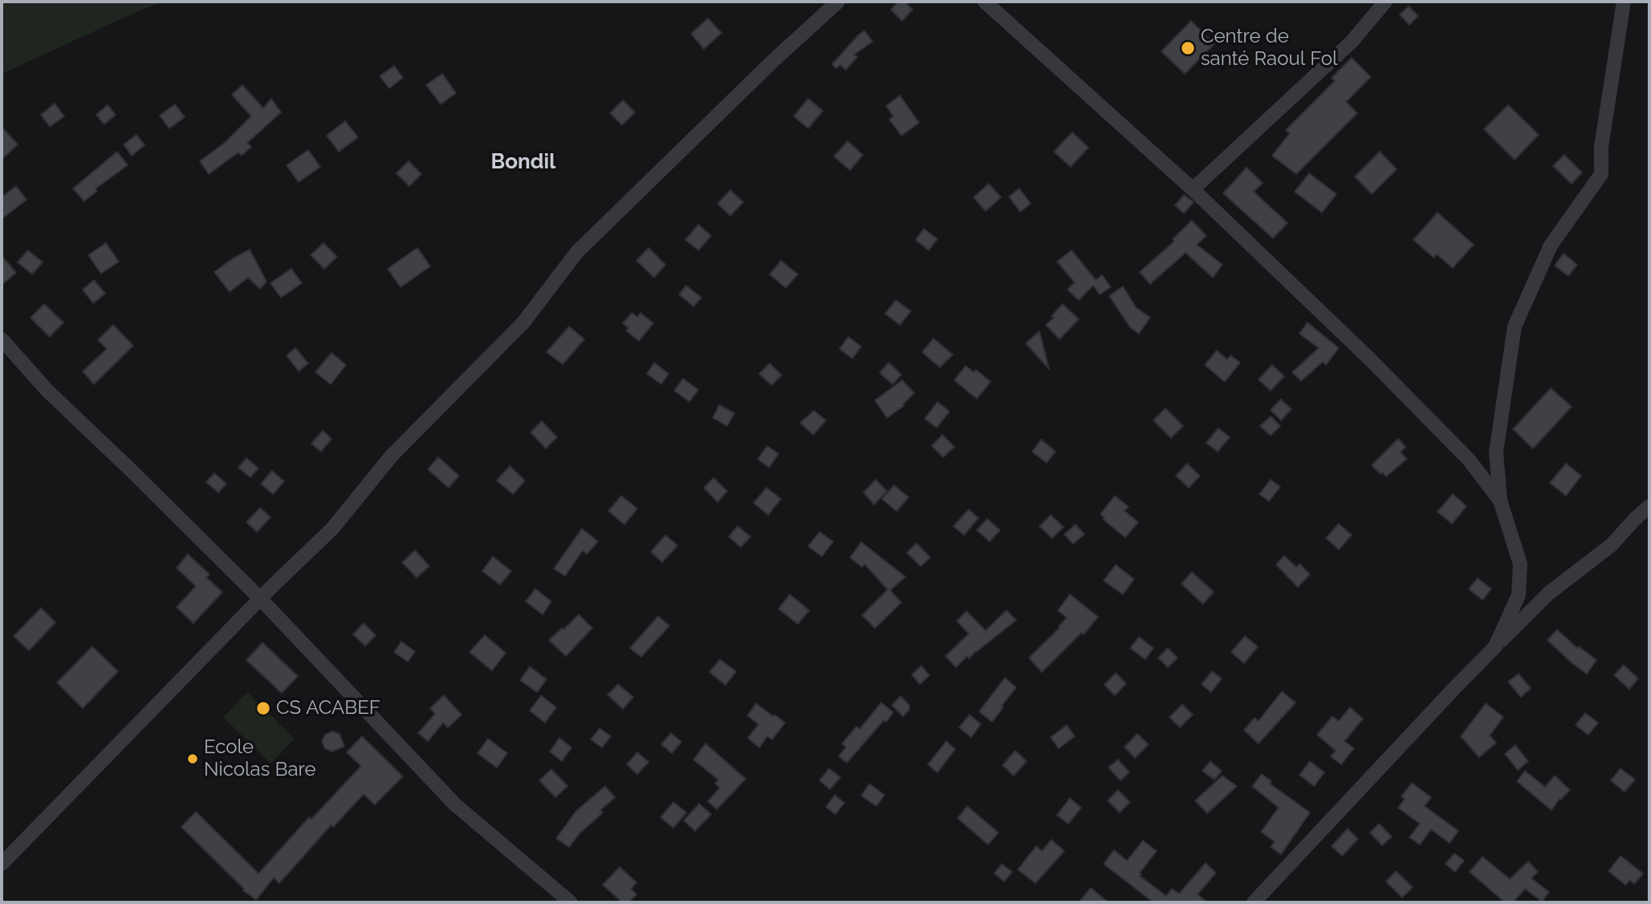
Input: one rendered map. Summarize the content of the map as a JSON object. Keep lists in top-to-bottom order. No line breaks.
{"districts":["Bondil"],"places":["Centre de santé Raoul Fol","CS ACABEF","Ecole Nicolas Bare"]}
